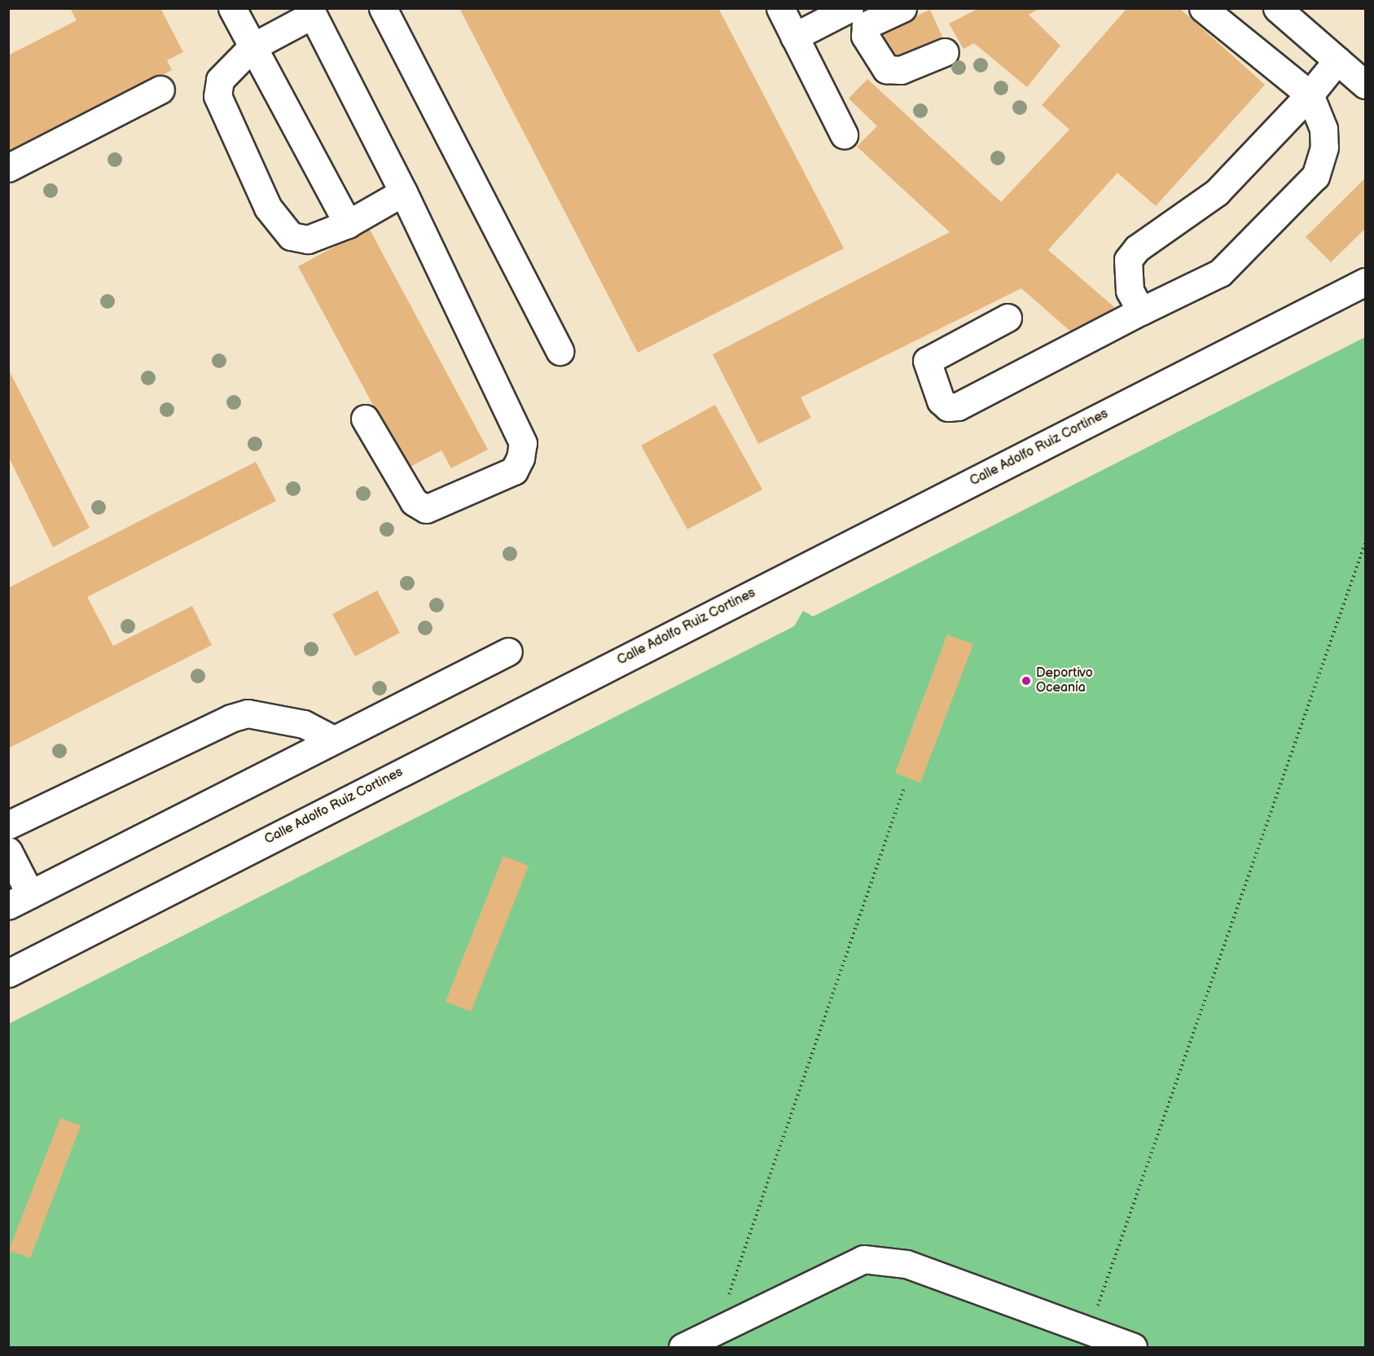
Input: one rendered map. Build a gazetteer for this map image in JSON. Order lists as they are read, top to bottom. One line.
{"streets":{"street":["Calle Adolfo Ruiz Cortines"]},"places":["Deportivo Oceanía"]}
